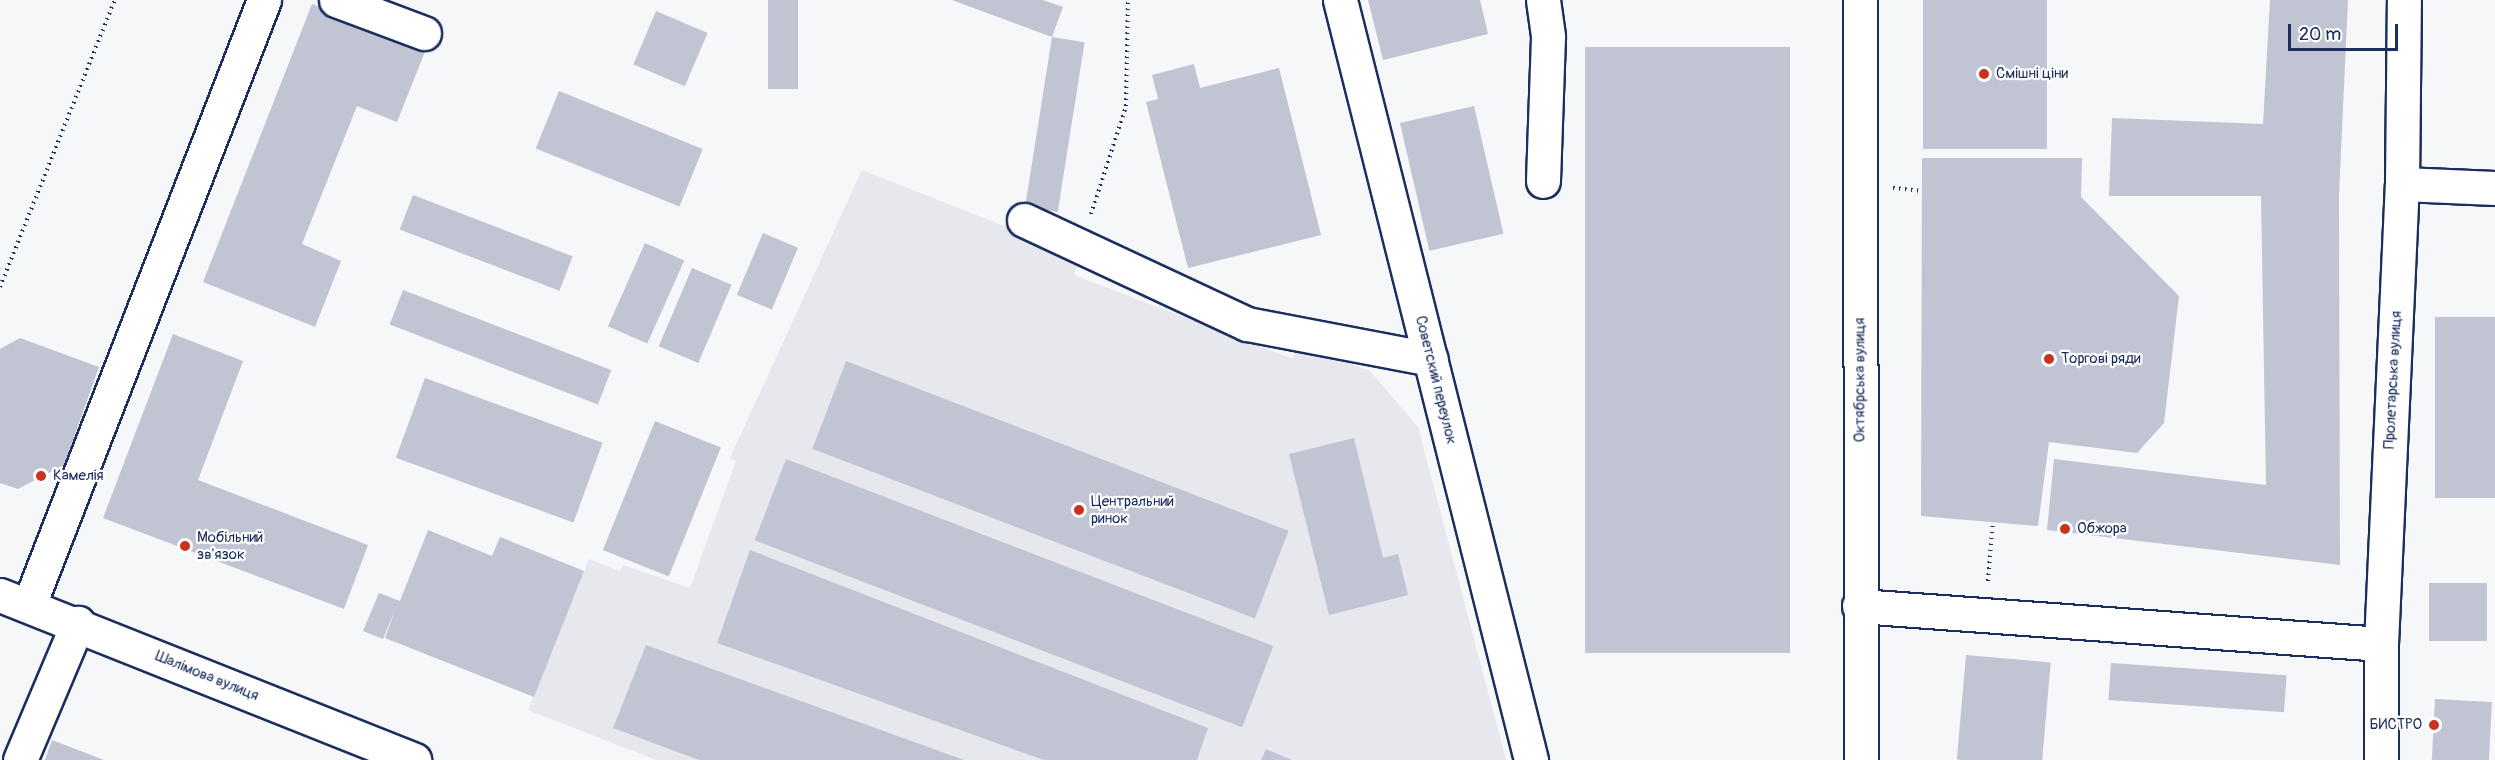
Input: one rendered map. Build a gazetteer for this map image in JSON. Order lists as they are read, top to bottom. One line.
{"streets":{"main road":["Советский переулок","Октябрська вулиця","Пролетарська вулиця","Шалімова вулиця"]},"places":["Смішні ціни","Торгові ряди","Камелія","Центральний ринок","Обжора","Мобільний зв'язок","БИСТРО"],"scale_bar":"20 m"}
